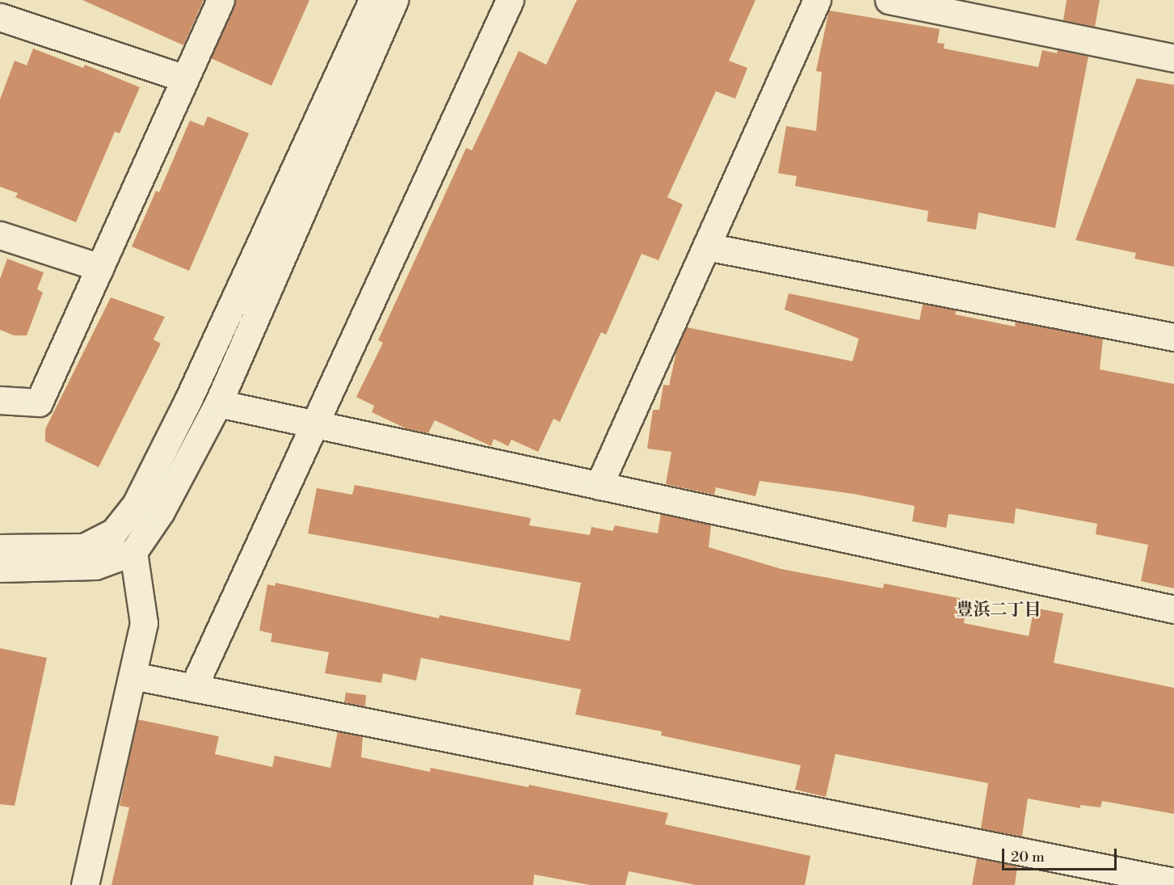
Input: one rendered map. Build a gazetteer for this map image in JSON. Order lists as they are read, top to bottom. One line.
{"districts":["豊浜二丁目"],"scale_bar":"20 m"}
